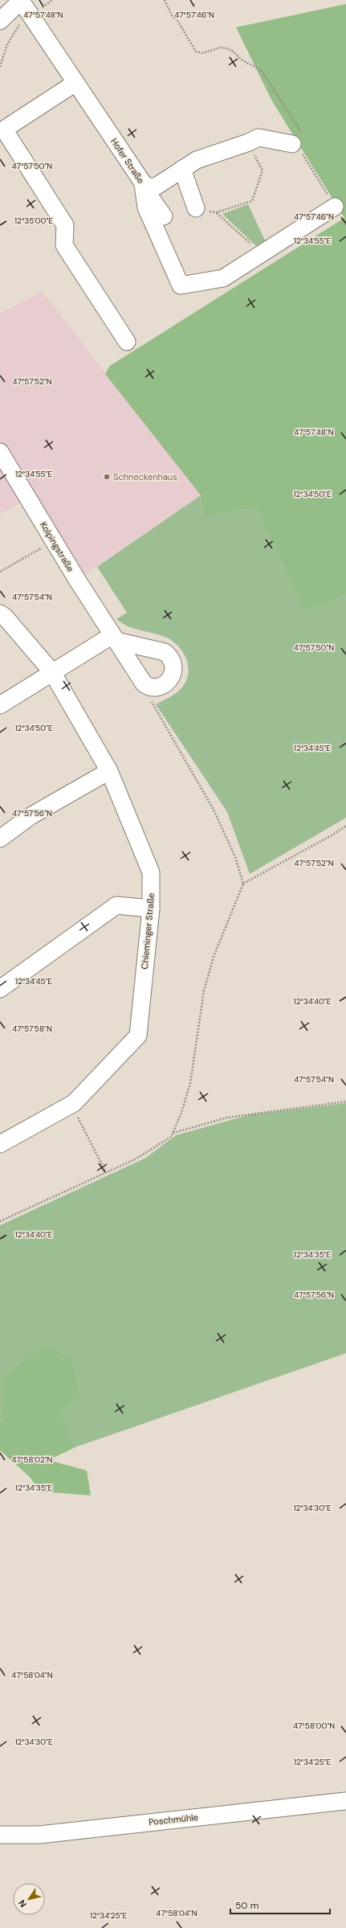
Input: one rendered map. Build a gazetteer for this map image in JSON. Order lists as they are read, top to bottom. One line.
{"streets":{"street":["Hofer Straße","Kolpingstraße","Chieminger Straße","Poschmühle"]},"places":["Schneckenhaus"],"scale_bar":"50 m","north":"bottom left","coordinates":["47°57'48\"N","47°57'46\"N","47°57'50\"N","12°35'00\"E","12°34'55\"E","47°57'52\"N","12°34'50\"E","47°57'54\"N","12°34'45\"E","47°57'56\"N","12°34'40\"E","47°57'58\"N","12°34'35\"E","47°58'02\"N","12°34'30\"E","47°58'04\"N","47°58'00\"N","12°34'25\"E"]}
